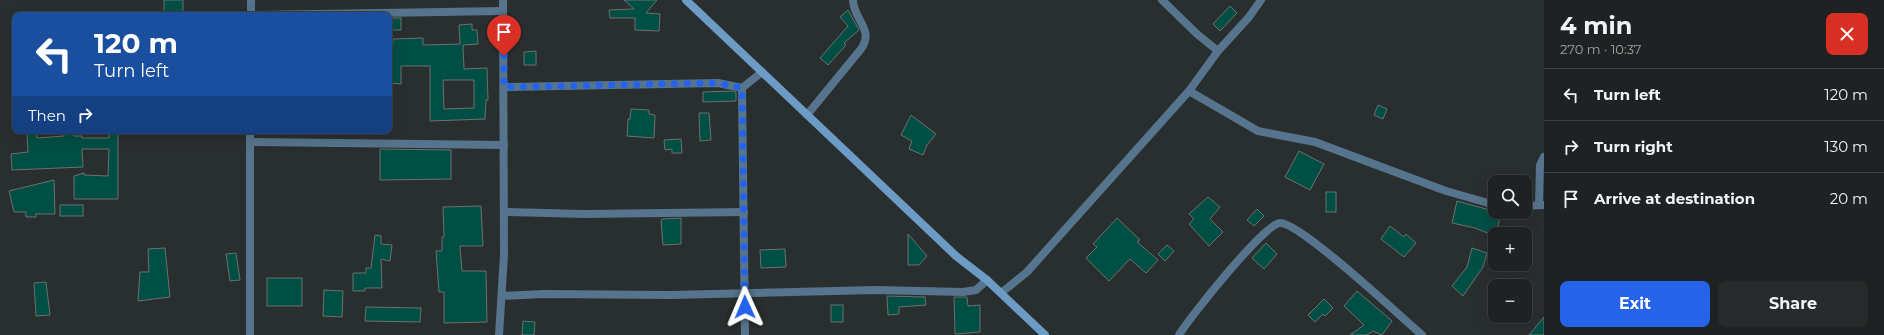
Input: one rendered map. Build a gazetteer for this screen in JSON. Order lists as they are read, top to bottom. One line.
{"page":{"heading":["4 min","270 m · 10:37"],"turn":["120 m","Turn left"],"list":[{"name":"Turn left","value":"120 m"},{"name":"Turn right","value":"130 m"},{"name":"Arrive at destination","value":"20 m"}],"then":"Then","map_buttons":["+","−"],"buttons":["Exit","Share"]}}
